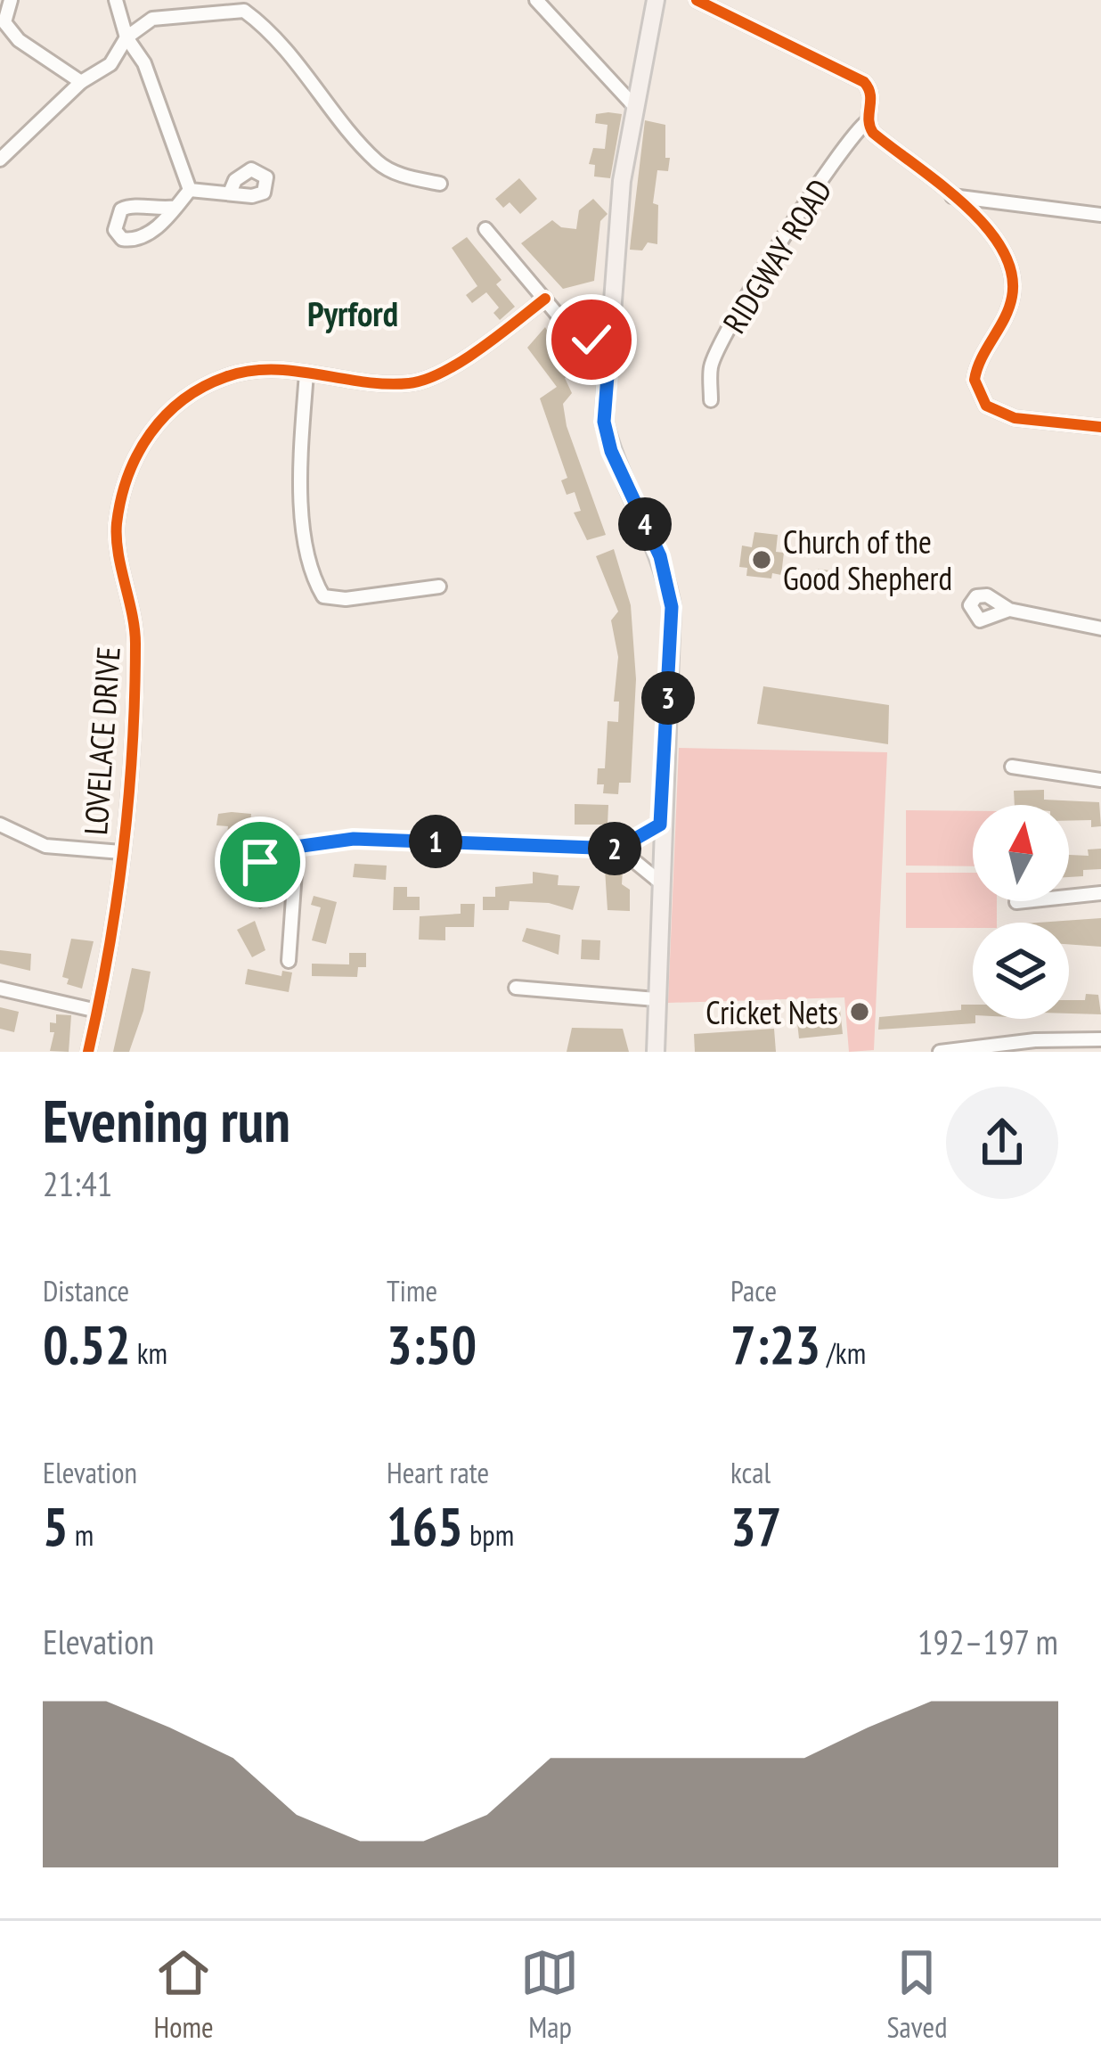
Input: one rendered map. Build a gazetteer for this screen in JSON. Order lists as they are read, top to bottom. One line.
{"streets":{"street":["RIDGWAY ROAD","LOVELACE DRIVE"]},"districts":["Pyrford"],"places":["Church of the Good Shepherd","Cricket Nets"],"north":"top","page":{"pins":["4","3","1","2"],"heading":["Evening run","21:41"],"stats":[["Distance","0.52 km"],["Time","3:50"],["Pace","7:23 /km"],["Elevation","5 m"],["Heart rate","165 bpm"],["kcal","37"]],"chart":["Elevation","192–197 m"],"tabs":["Home","Map","Saved"]}}
